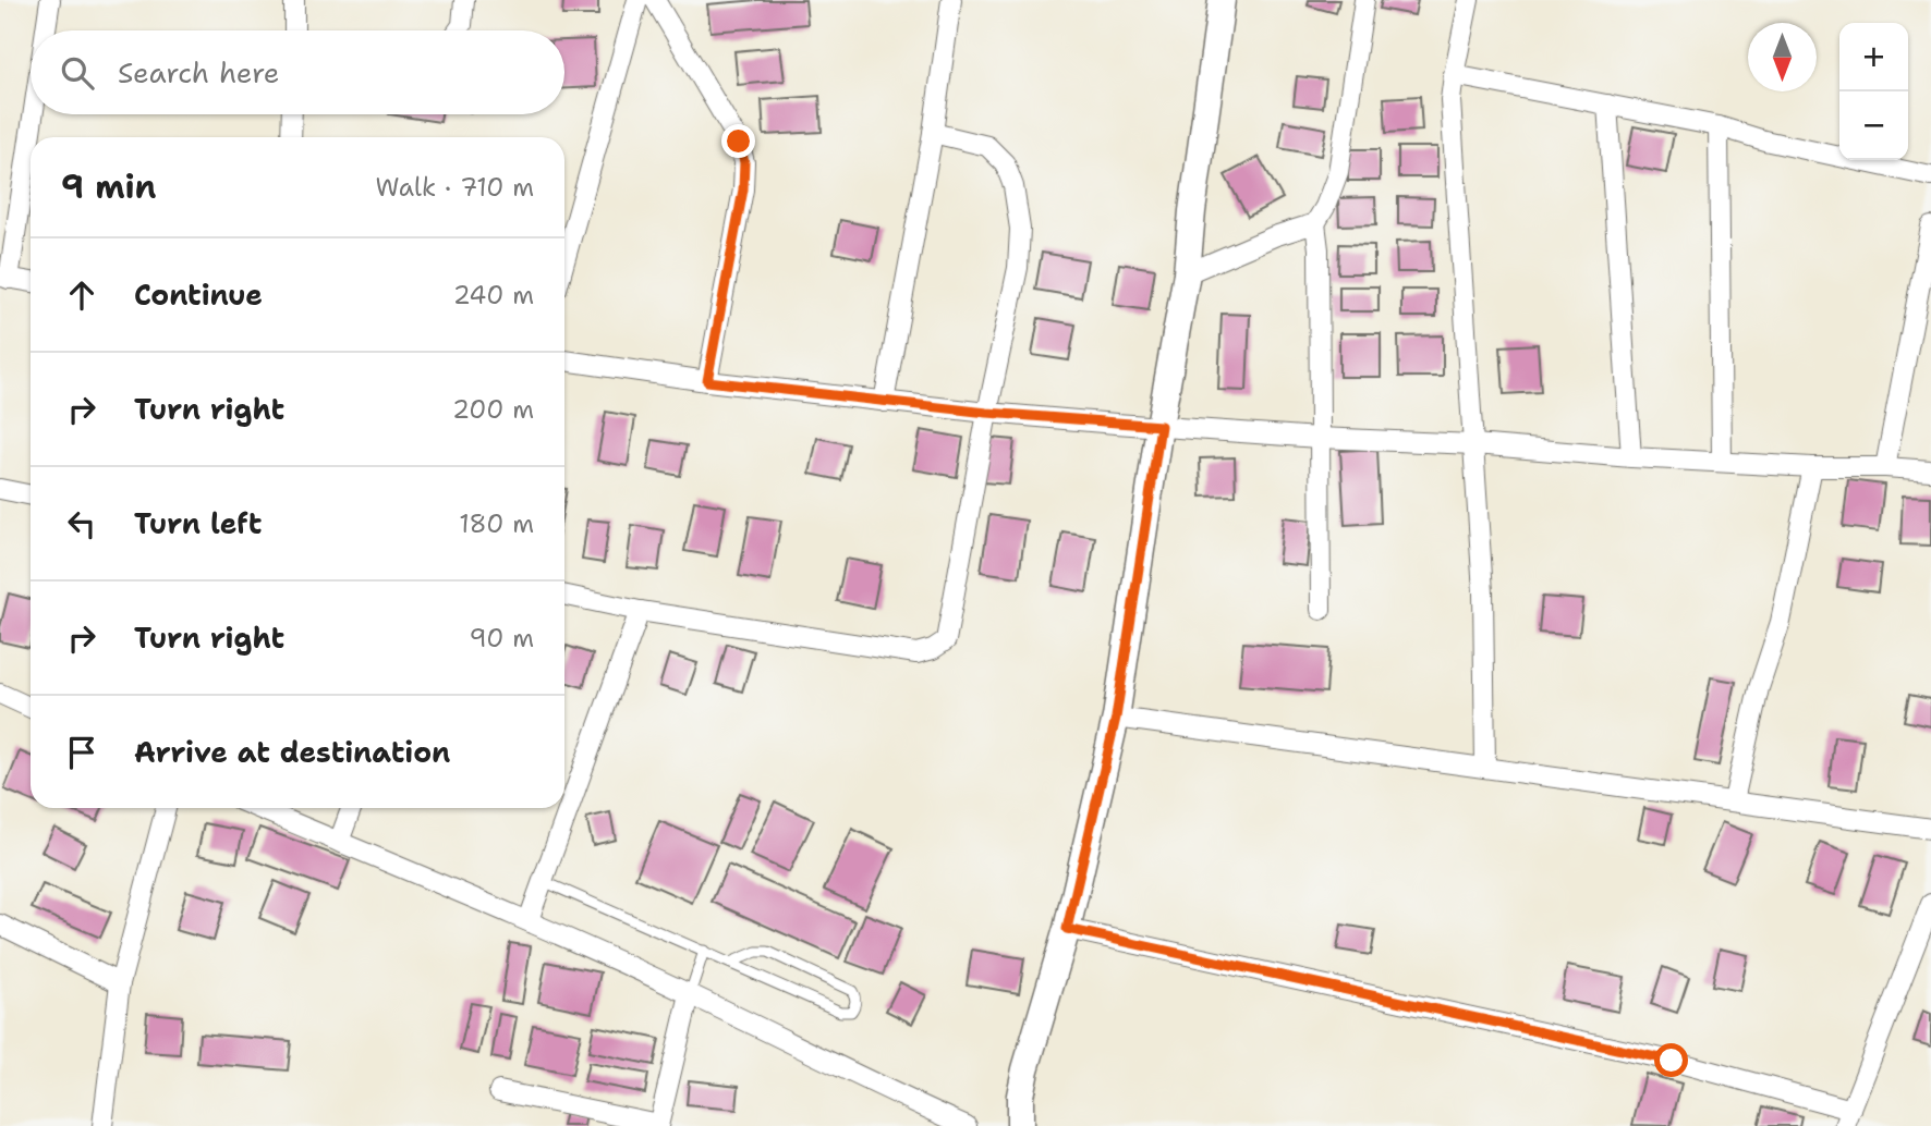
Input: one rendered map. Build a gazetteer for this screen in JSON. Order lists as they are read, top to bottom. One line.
{"north":"bottom","page":{"map_buttons":["+","−"],"search":"Search here","heading":["9 min","Walk · 710 m"],"list":[["Continue","240 m"],["Turn right","200 m"],["Turn left","180 m"],["Turn right","90 m"],"Arrive at destination"]}}
